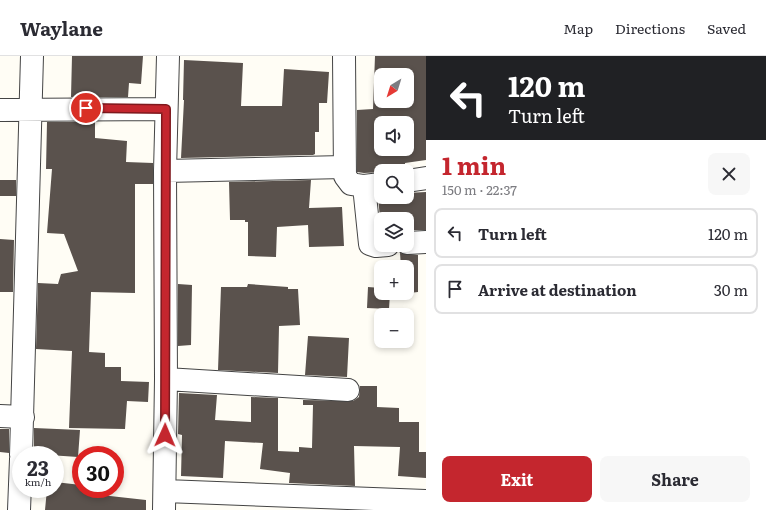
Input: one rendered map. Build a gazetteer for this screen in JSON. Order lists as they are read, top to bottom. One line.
{"north":"bottom left","page":{"header":"Waylane","nav":["Map","Directions","Saved"],"turn":["120 m","Turn left"],"map_buttons":["+","−"],"heading":["1 min","150 m · 22:37"],"list":[{"name":"Turn left","value":"120 m"},{"name":"Arrive at destination","value":"30 m"}],"speed":"23 km/h","limit":"30","buttons":["Exit","Share"]}}
